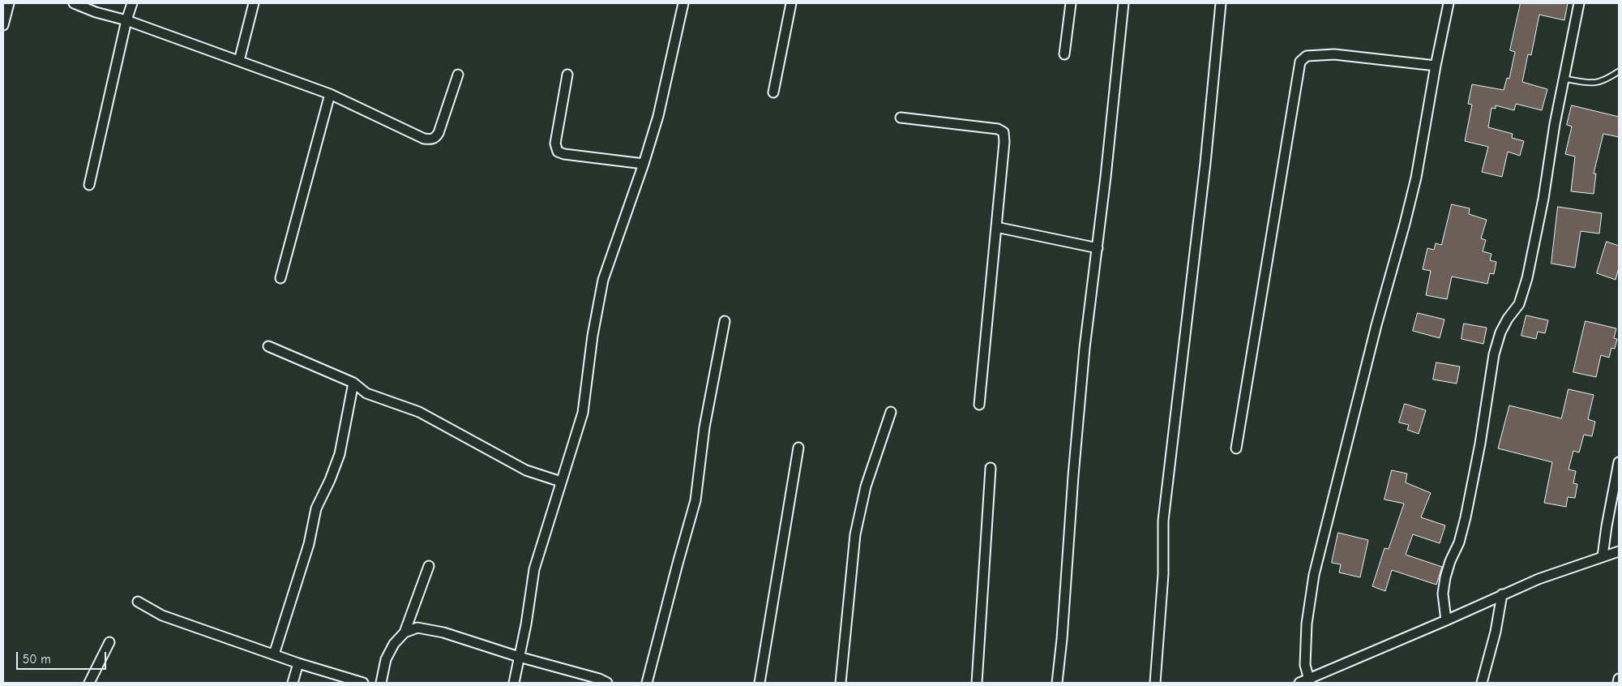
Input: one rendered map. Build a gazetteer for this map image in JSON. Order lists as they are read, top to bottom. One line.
{"scale_bar":"50 m"}
